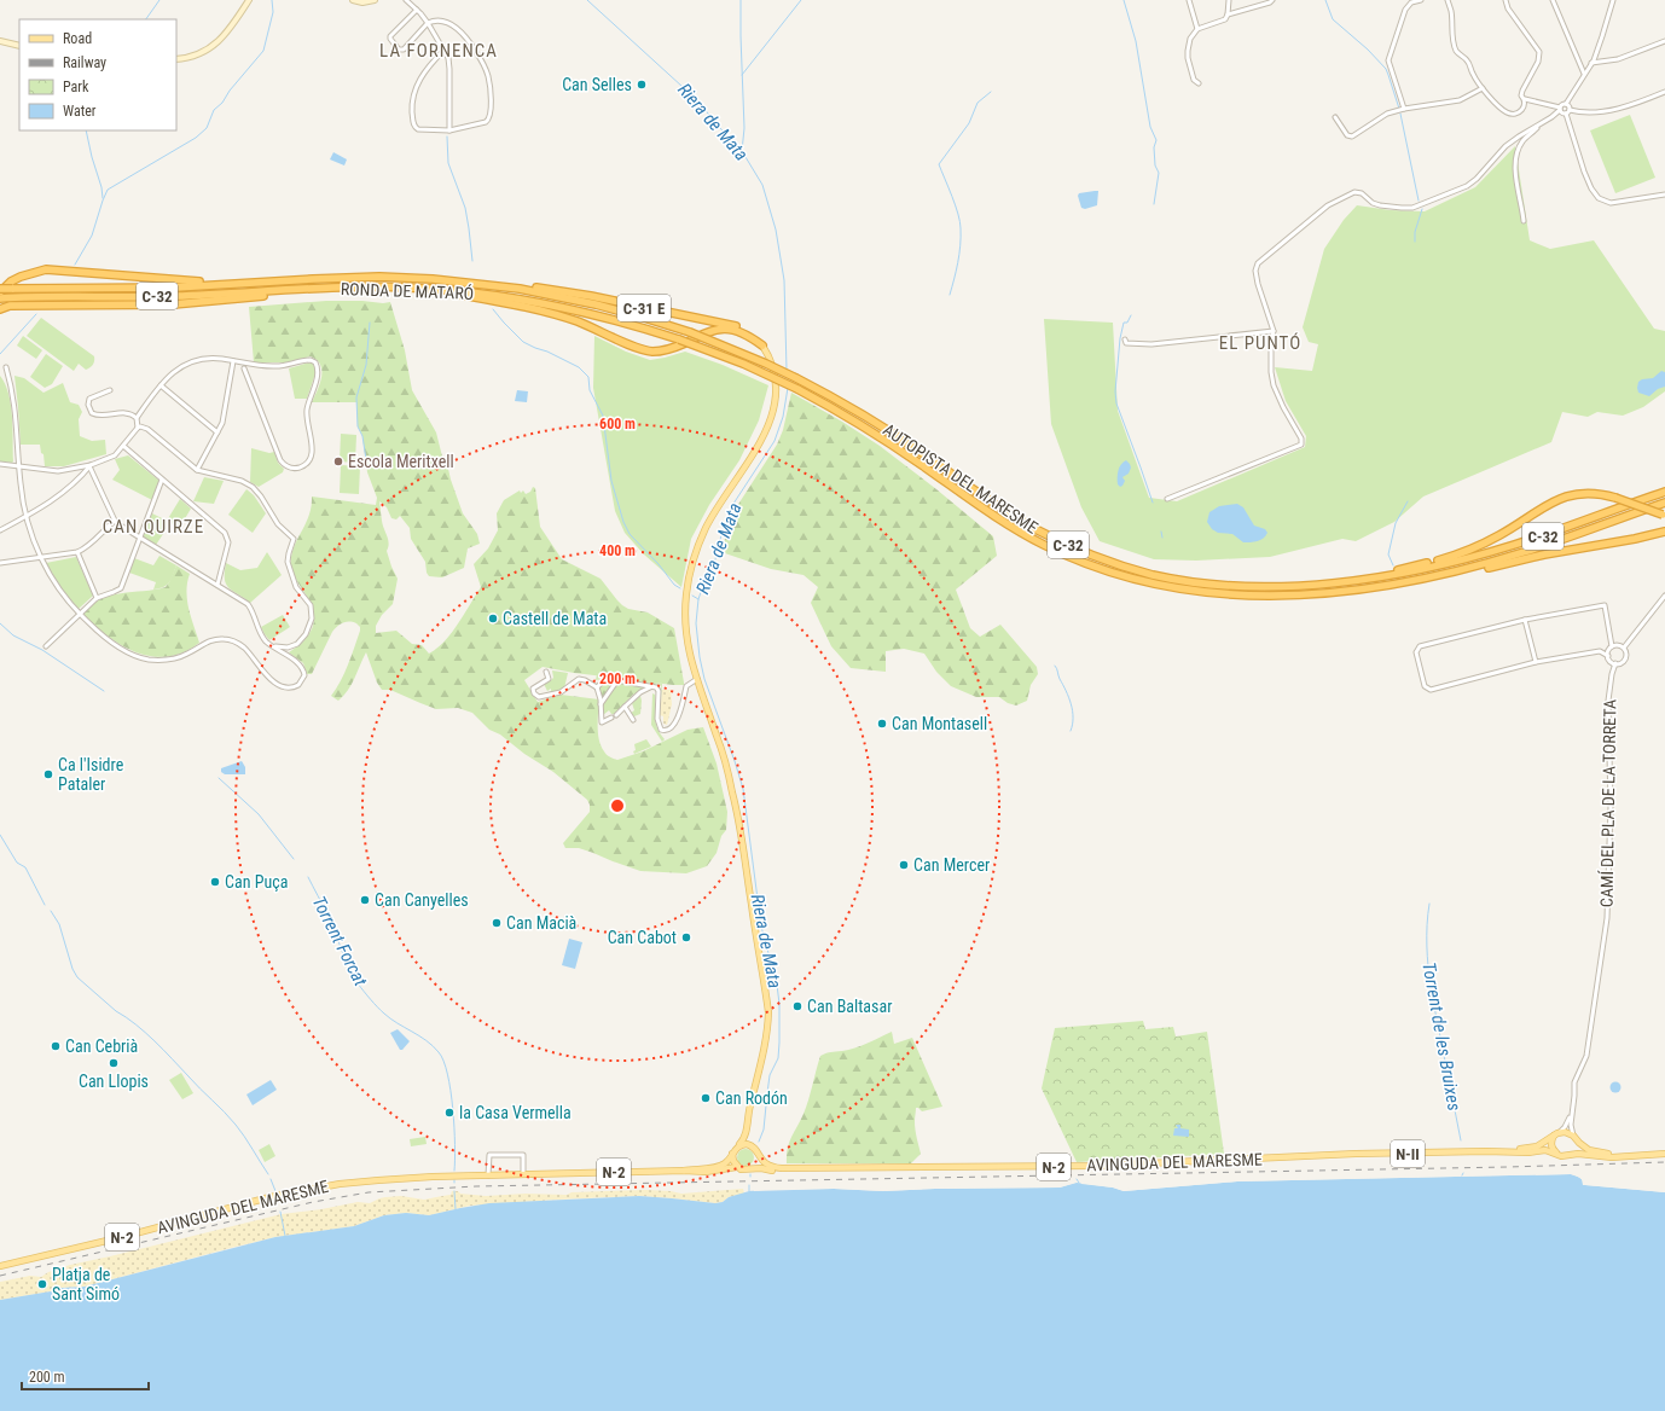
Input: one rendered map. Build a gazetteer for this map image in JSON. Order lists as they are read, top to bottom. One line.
{"streets":{"highway":["RONDA DE MATARÓ","C-32","C-31 E","AUTOPISTA DEL MARESME"],"main road":["N-II","AVINGUDA DEL MARESME","N-2"],"street":["CAMÍ DEL PLA DE LA TORRETA"]},"crossings":[["RONDA DE MATARÓ","C-31 E"],["RONDA DE MATARÓ","AUTOPISTA DEL MARESME"],["C-32","AUTOPISTA DEL MARESME"],["C-31 E","AVINGUDA DEL MARESME"],["C-31 E","N-2"],["CAMÍ DEL PLA DE LA TORRETA","N-II"],["N-II","AVINGUDA DEL MARESME"],["AVINGUDA DEL MARESME","N-2"]],"districts":["LA FORNENCA","EL PUNTÓ","CAN QUIRZE"],"water":["Riera de Mata","Torrent Forcat","Torrent de les Bruixes"],"places":["Can Selles","Escola Meritxell","Castell de Mata","Can Montasell","Ca l'Isidre Pataler","Can Mercer","Can Puça","Can Canyelles","Can Macià","Can Cabot","Can Baltasar","Can Cebrià","Can Llopis","Can Rodón","la Casa Vermella","Platja de Sant Simó"],"legend":["Road","Railway","Park","Water"],"scale_bar":"200 m","rings":["600 m","400 m","200 m"]}
